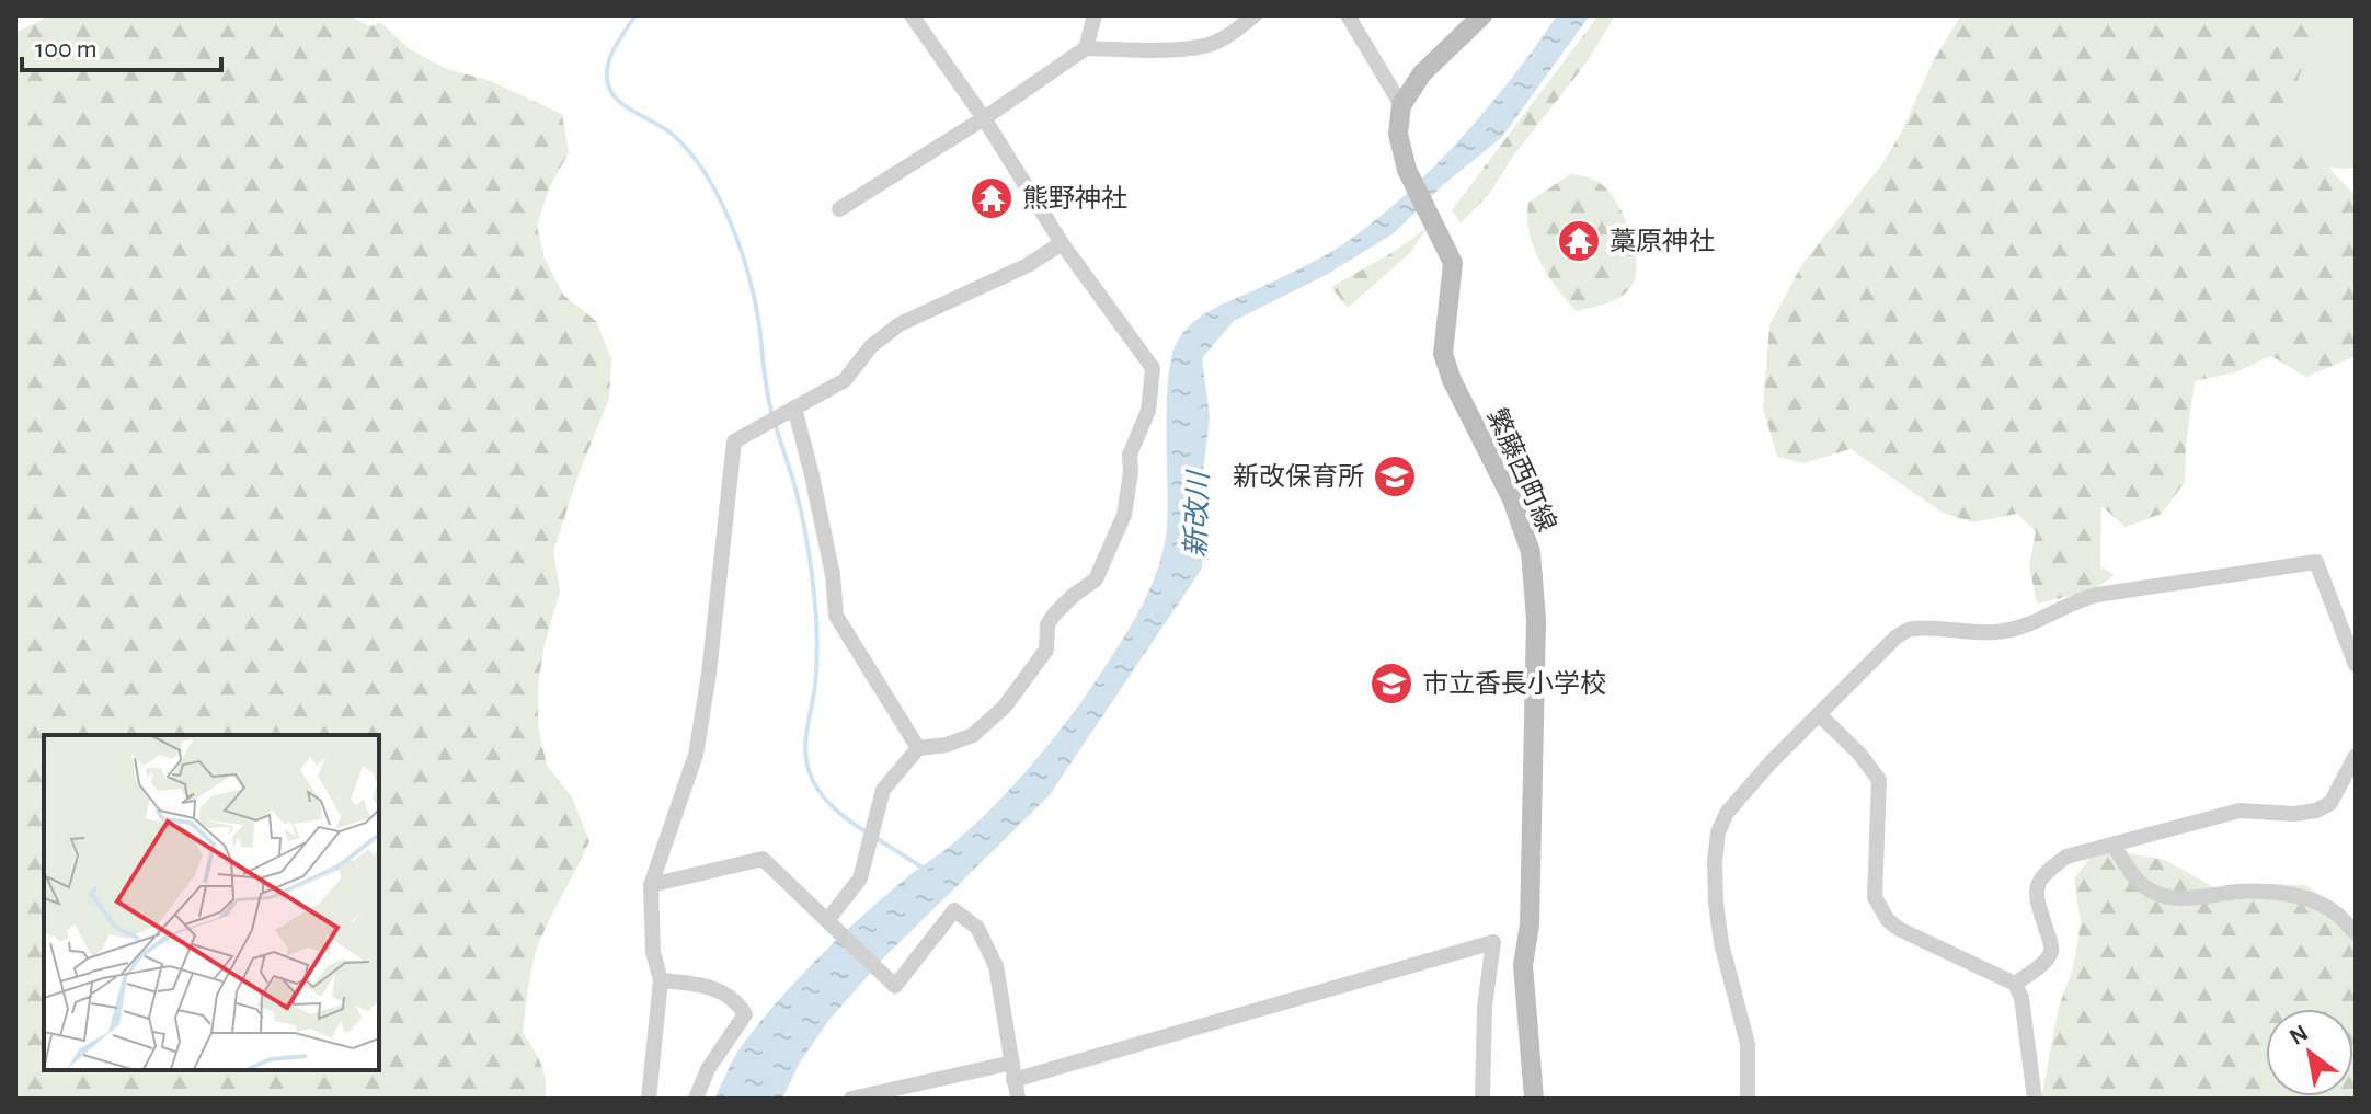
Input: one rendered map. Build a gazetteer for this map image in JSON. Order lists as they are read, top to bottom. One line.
{"streets":{"main road":["繁藤西町線"]},"water":["新改川"],"places":{"temple":["熊野神社","藁原神社"],"school or university":["新改保育所","市立香長小学校"]},"scale_bar":"100 m","north":"top left"}
